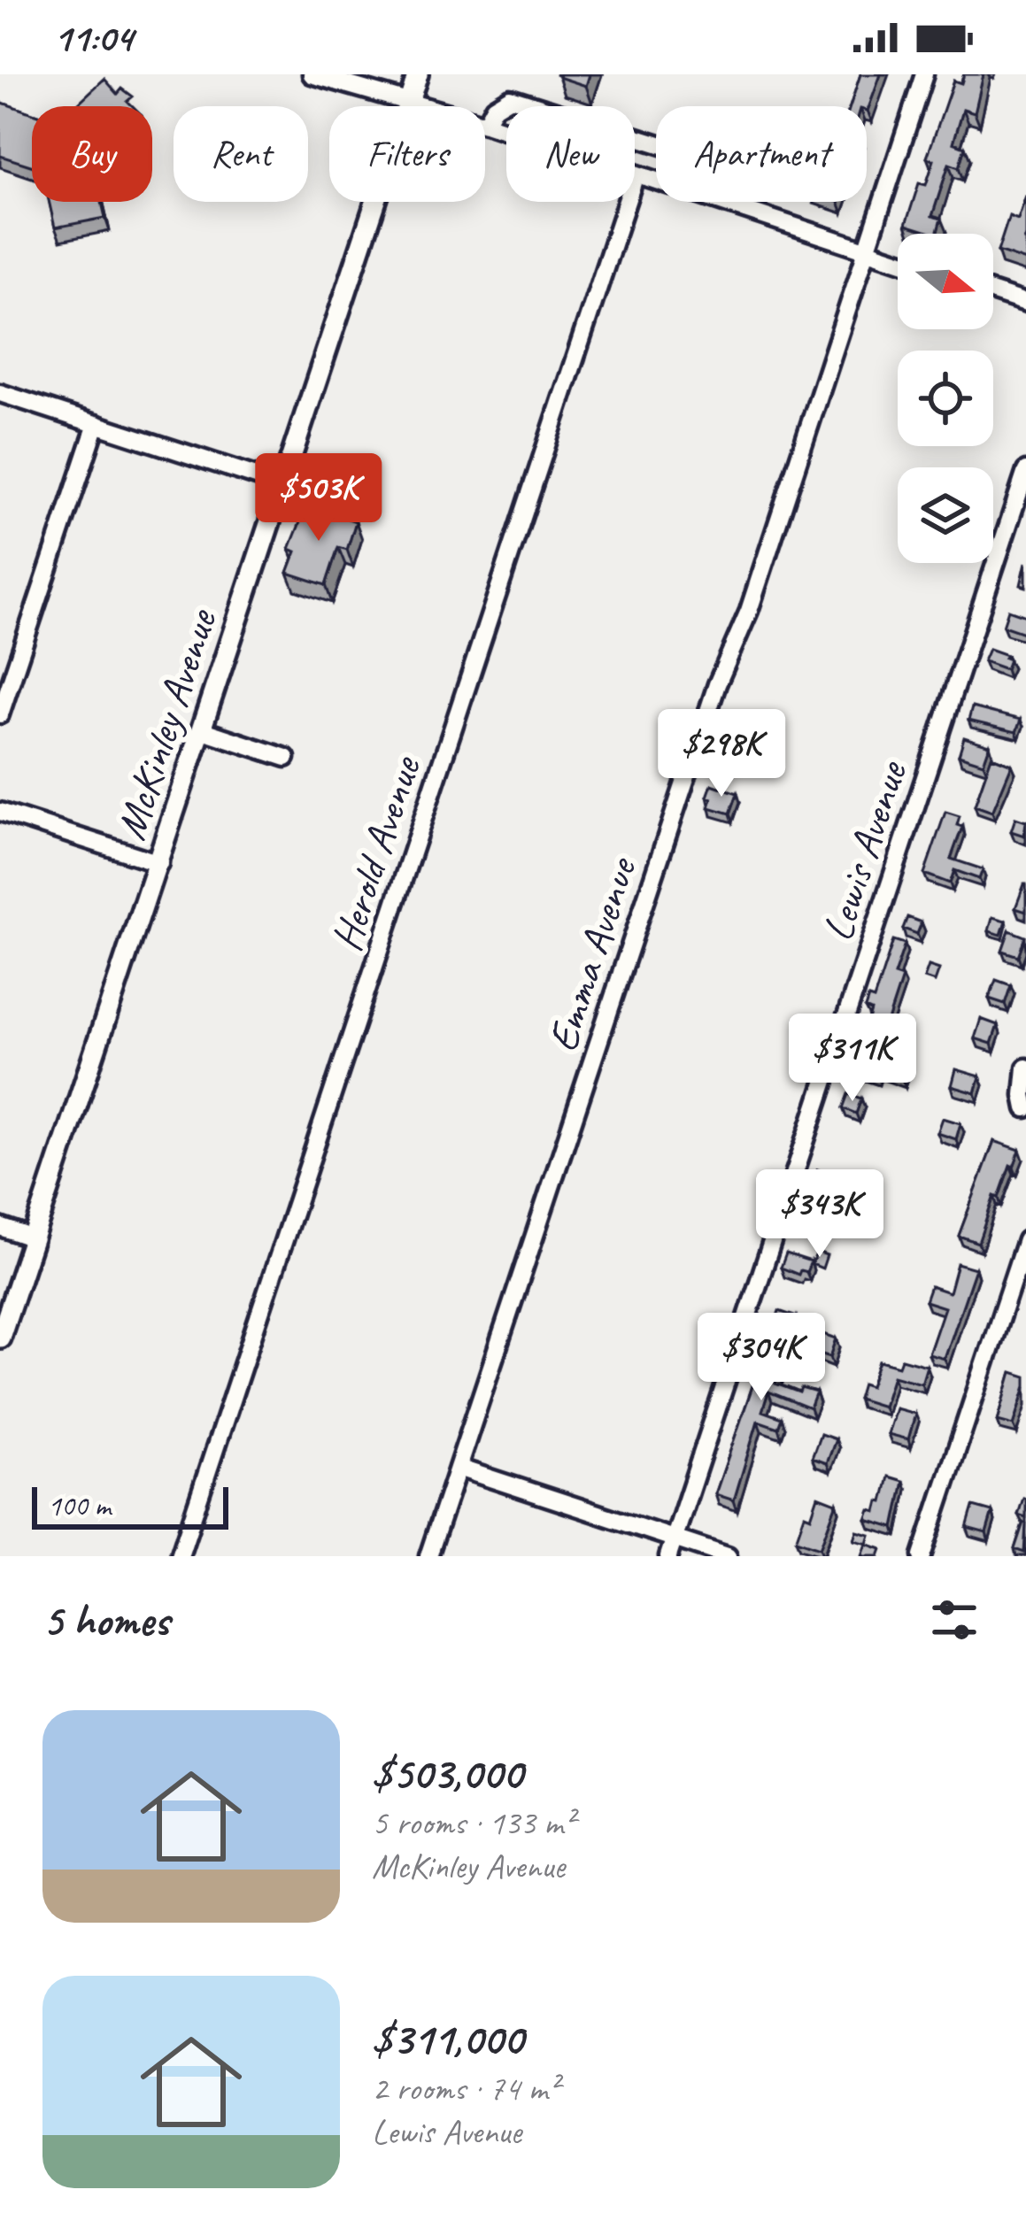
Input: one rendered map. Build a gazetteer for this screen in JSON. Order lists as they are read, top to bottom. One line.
{"streets":{"main road":["McKinley Avenue"],"street":["Lewis Avenue","Herold Avenue","Emma Avenue"]},"scale_bar":"100 m","north":"right","page":{"status":"11:04","chip":["Buy","Rent","Filters","New","Apartment"],"price":["$503K","$298K","$311K","$343K","$304K"],"scale":"100 m","heading":"5 homes","list":[{"name":"$503,000","note":"5 rooms · 133 m² · McKinley Avenue"},{"name":"$311,000","note":"2 rooms · 74 m² · Lewis Avenue"}]}}
